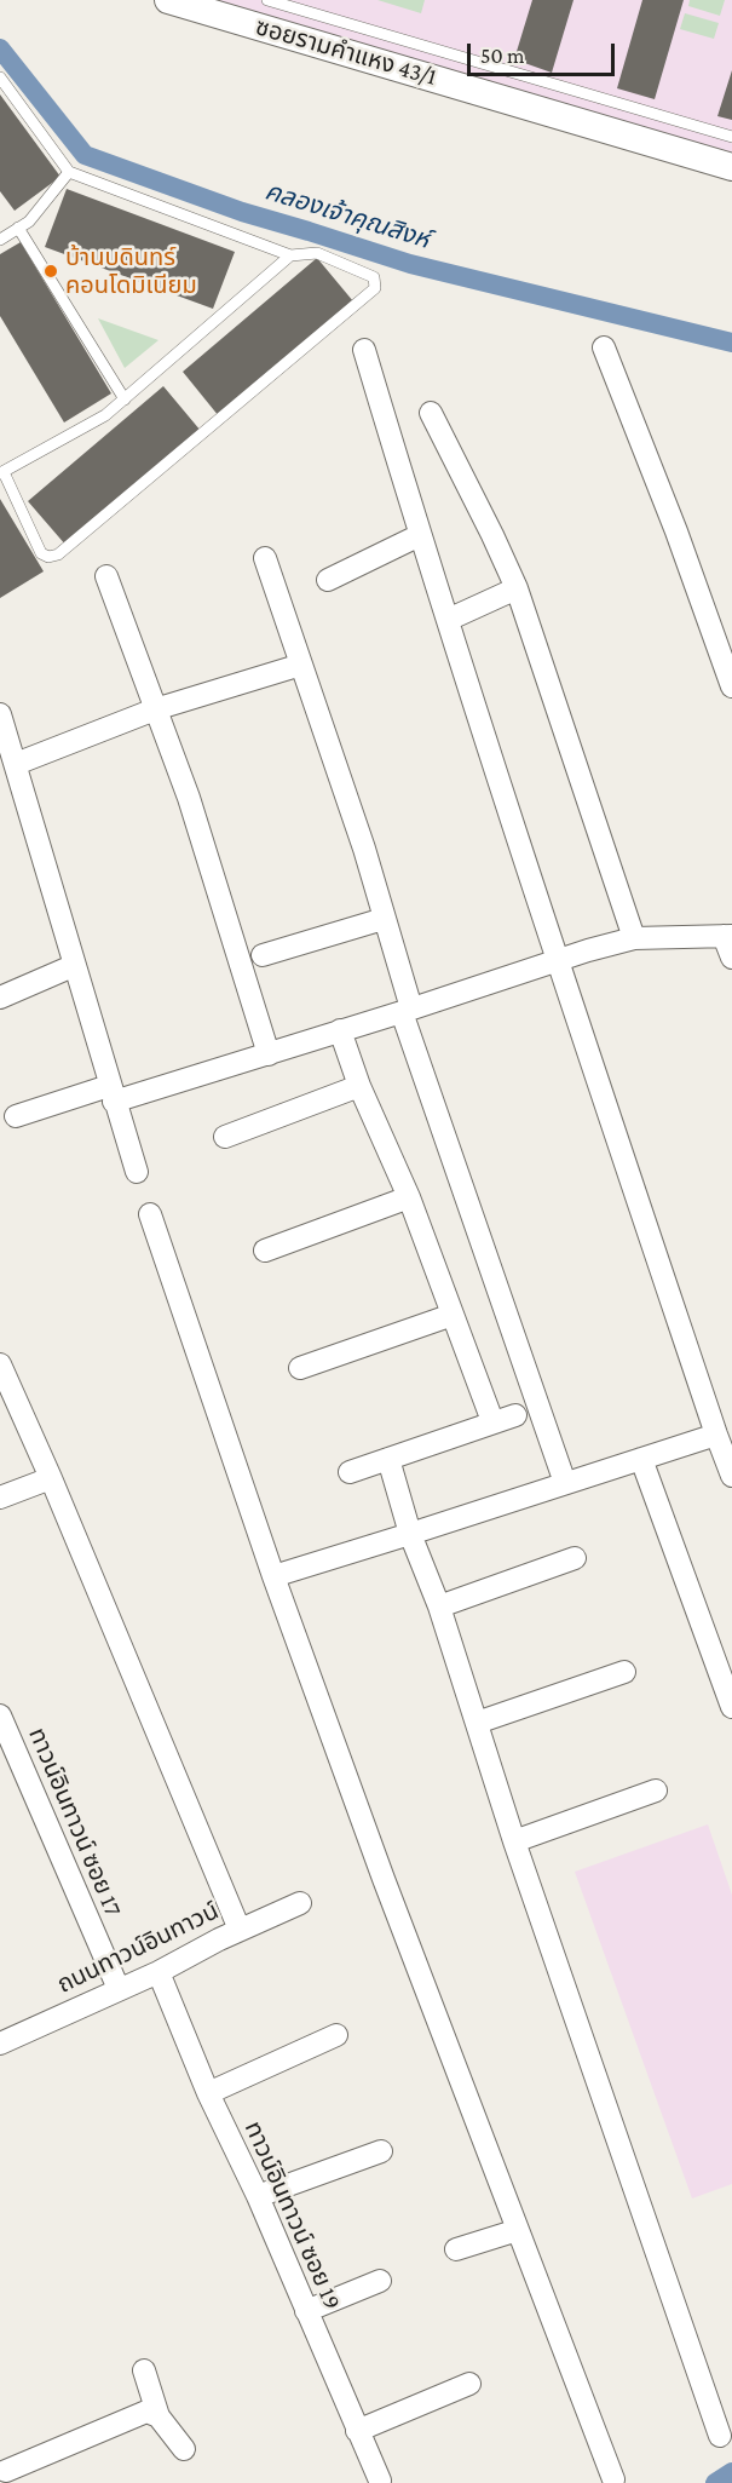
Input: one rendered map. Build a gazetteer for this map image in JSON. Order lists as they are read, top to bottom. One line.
{"streets":{"street":["ซอยรามคำแหง 43/1","ทาวน์อินทาวน์ ซอย 17","ถนนทาวน์อินทาวน์","ทาวน์อินทาวน์ ซอย 19"]},"crossings":[["ทาวน์อินทาวน์ ซอย 17","ถนนทาวน์อินทาวน์"],["ถนนทาวน์อินทาวน์","ทาวน์อินทาวน์ ซอย 19"]],"water":["คลองเจ้าคุณสิงห์"],"places":["บ้านบดินทร์ คอนโดมิเนียม"],"scale_bar":"50 m"}
